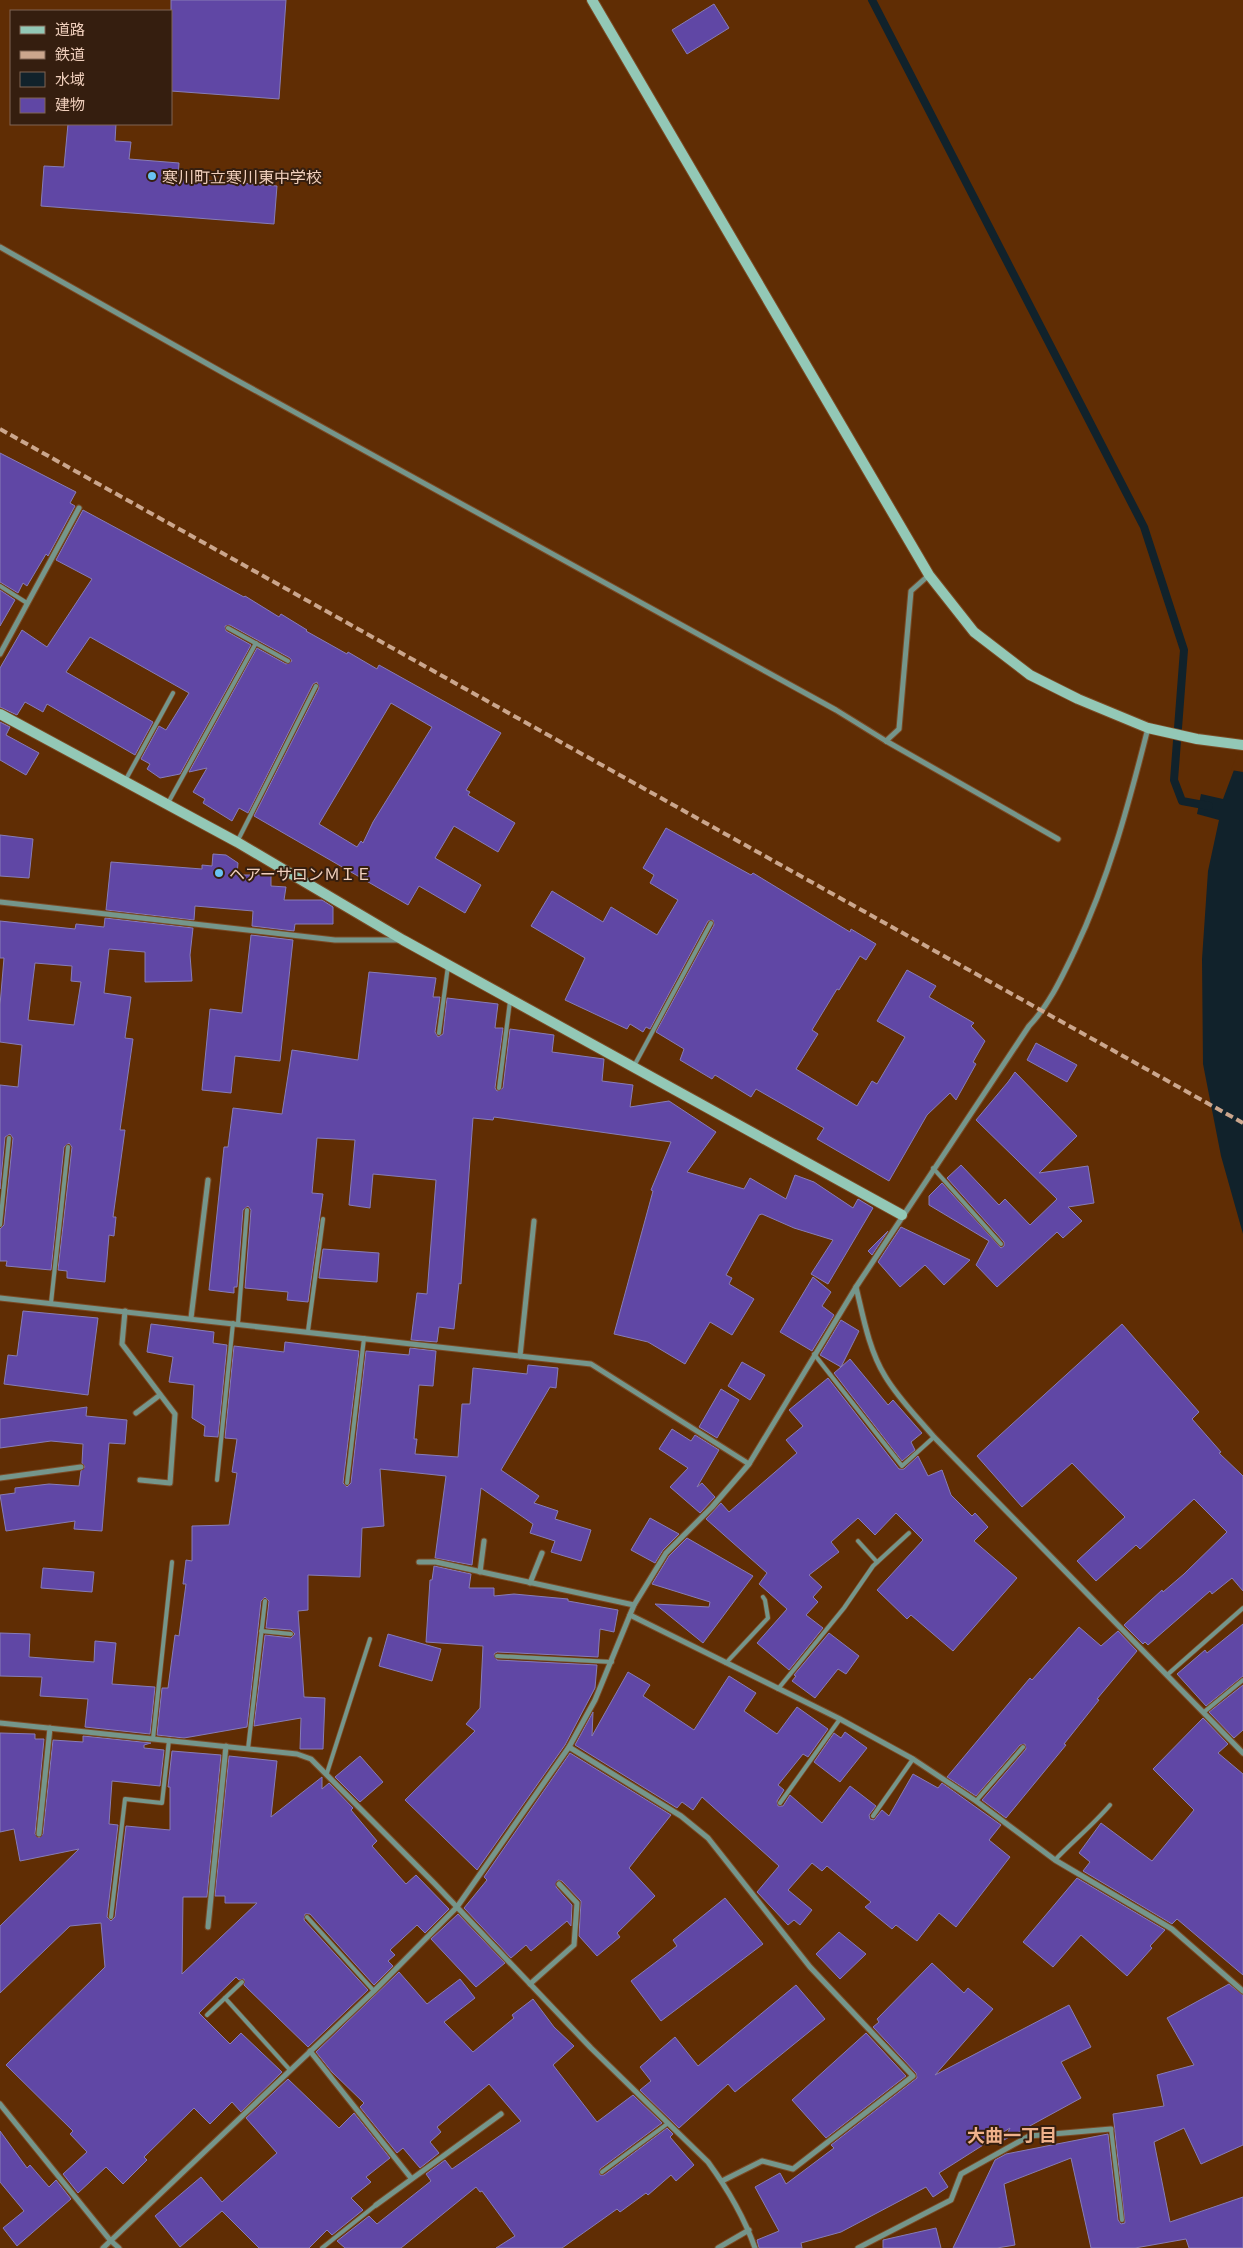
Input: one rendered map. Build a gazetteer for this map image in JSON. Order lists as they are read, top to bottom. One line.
{"districts":["大曲一丁目"],"places":["寒川町立寒川東中学校","ヘアーサロンＭＩＥ"],"legend":["道路","鉄道","水域","建物"]}
